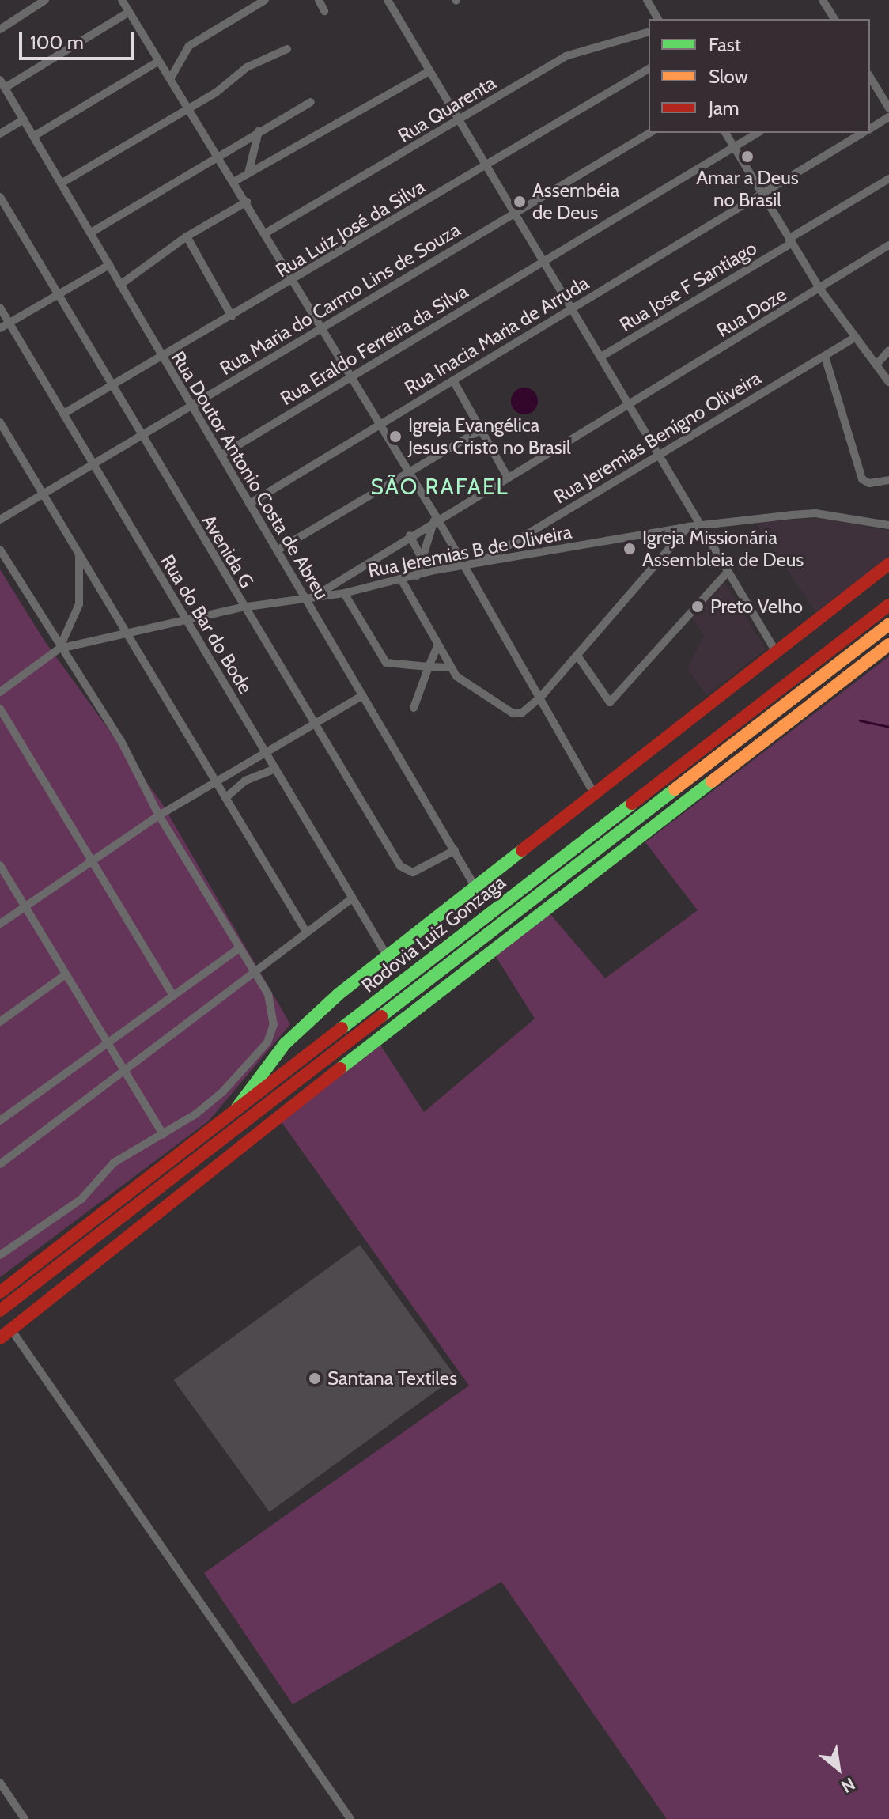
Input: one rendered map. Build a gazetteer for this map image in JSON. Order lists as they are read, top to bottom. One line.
{"streets":{"main road":["Rodovia Luiz Gonzaga"],"street":["Rua Quarenta","Rua Luiz José da Silva","Rua Jose F Santiago","Rua Maria do Carmo Lins de Souza","Rua Doze","Rua Inacia Maria de Arruda","Rua Eraldo Ferreira da Silva","Rua Jeremias Benígno Oliveira","Rua Doutor Antonio Costa de Abreu","Avenida G","Rua Jeremias B de Oliveira","Rua do Bar do Bode"]},"crossings":[["Rua Luiz José da Silva","Rua Doutor Antonio Costa de Abreu"],["Rua Luiz José da Silva","Avenida G"],["Rua Luiz José da Silva","Rua do Bar do Bode"],["Rua Maria do Carmo Lins de Souza","Rua Doutor Antonio Costa de Abreu"],["Rua Maria do Carmo Lins de Souza","Avenida G"],["Rua Maria do Carmo Lins de Souza","Rua do Bar do Bode"],["Rua Doze","Rua Doutor Antonio Costa de Abreu"],["Rua Doze","Rua Jeremias B de Oliveira"],["Rua Inacia Maria de Arruda","Rua Doutor Antonio Costa de Abreu"],["Rua Eraldo Ferreira da Silva","Rua Doutor Antonio Costa de Abreu"],["Rua Jeremias Benígno Oliveira","Rua Jeremias B de Oliveira"],["Rua Doutor Antonio Costa de Abreu","Avenida G"],["Rua Doutor Antonio Costa de Abreu","Rua Jeremias B de Oliveira"],["Avenida G","Rua Jeremias B de Oliveira"],["Rua Jeremias B de Oliveira","Rua do Bar do Bode"]],"districts":["SÃO RAFAEL"],"places":["Amar a Deus no Brasil","Assembéia de Deus","Igreja Evangélica Jesus Cristo no Brasil","Igreja Missionária Assembleia de Deus","Preto Velho","Santana Textiles"],"legend":["Fast","Slow","Jam"],"scale_bar":"100 m","north":"bottom right"}
